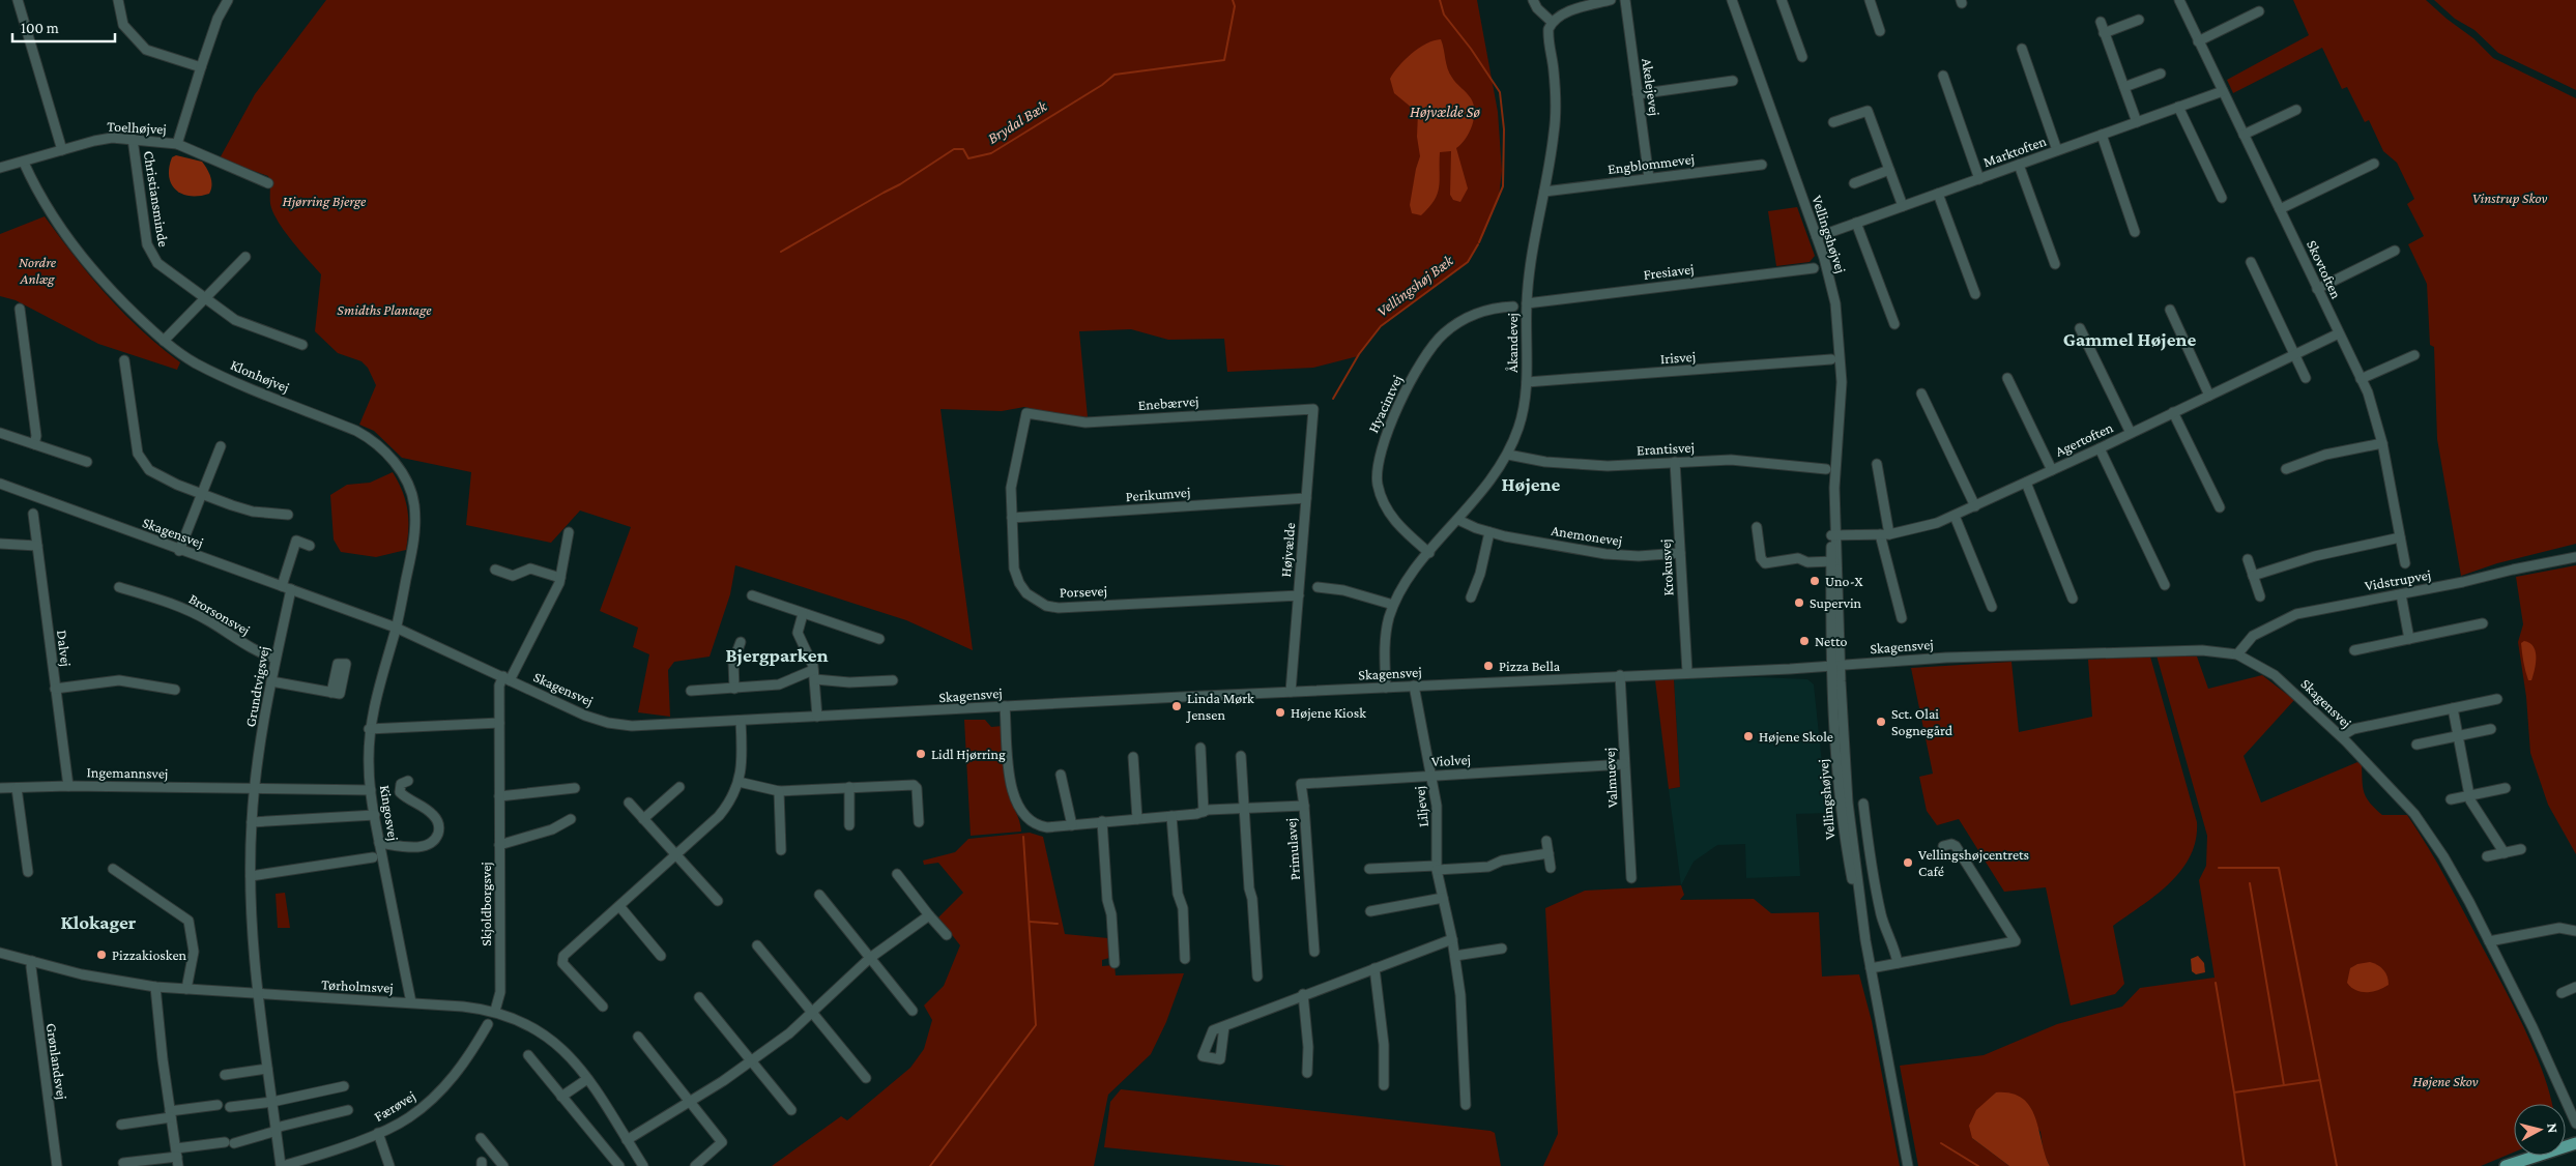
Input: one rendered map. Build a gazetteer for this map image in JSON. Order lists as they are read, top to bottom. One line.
{"streets":{"street":["Akelejevej","Toelhøjvej","Marktoften","Engblommevej","Christiansminde","Vellingshøjvej","Skovtoften","Fresiavej","Åkandevej","Irisvej","Klonhøjvej","Enebærvej","Hyacintvej","Agertoften","Erantisvej","Perikumvej","Skagensvej","Anemonevej","Højvælde","Krokusvej","Vidstrupvej","Porsevej","Brorsonsvej","Dalvej","Grundtvigsvej","Violvej","Ingemannsvej","Valmuevej","Liljevej","Kingosvej","Primulavej","Skjoldborgsvej","Tørholmsvej","Grønlandsvej","Færøvej"]},"crossings":[["Akelejevej","Engblommevej"],["Toelhøjvej","Christiansminde"],["Toelhøjvej","Klonhøjvej"],["Marktoften","Vellingshøjvej"],["Marktoften","Skovtoften"],["Engblommevej","Åkandevej"],["Vellingshøjvej","Agertoften"],["Vellingshøjvej","Skagensvej"],["Skovtoften","Agertoften"],["Fresiavej","Åkandevej"],["Åkandevej","Irisvej"],["Åkandevej","Hyacintvej"],["Åkandevej","Erantisvej"],["Åkandevej","Skagensvej"],["Åkandevej","Anemonevej"],["Klonhøjvej","Skagensvej"],["Klonhøjvej","Kingosvej"],["Enebærvej","Højvælde"],["Enebærvej","Porsevej"],["Erantisvej","Krokusvej"],["Perikumvej","Højvælde"],["Perikumvej","Porsevej"],["Skagensvej","Højvælde"],["Skagensvej","Krokusvej"],["Skagensvej","Vidstrupvej"],["Skagensvej","Grundtvigsvej"],["Skagensvej","Valmuevej"],["Skagensvej","Liljevej"],["Skagensvej","Kingosvej"],["Skagensvej","Primulavej"],["Skagensvej","Skjoldborgsvej"],["Anemonevej","Krokusvej"],["Højvælde","Porsevej"],["Brorsonsvej","Grundtvigsvej"],["Dalvej","Ingemannsvej"],["Grundtvigsvej","Ingemannsvej"],["Grundtvigsvej","Tørholmsvej"],["Grundtvigsvej","Færøvej"],["Violvej","Valmuevej"],["Violvej","Liljevej"],["Violvej","Primulavej"],["Kingosvej","Tørholmsvej"],["Skjoldborgsvej","Tørholmsvej"],["Tørholmsvej","Grønlandsvej"]],"districts":["Gammel Højene","Højene","Bjergparken","Klokager"],"water":["Højvælde Sø","Brydal Bæk","Vellingshøj Bæk"],"parks":["Vinstrup Skov","Hjørring Bjerge","Nordre Anlæg","Smidths Plantage","Højene Skov"],"places":["Uno-X","Supervin","Netto","Pizza Bella","Linda Mørk Jensen","Højene Kiosk","Sct. Olai Sognegård","Højene Skole","Lidl Hjørring","Vellingshøjcentrets Café","Pizzakiosken"],"scale_bar":"100 m","north":"right"}
